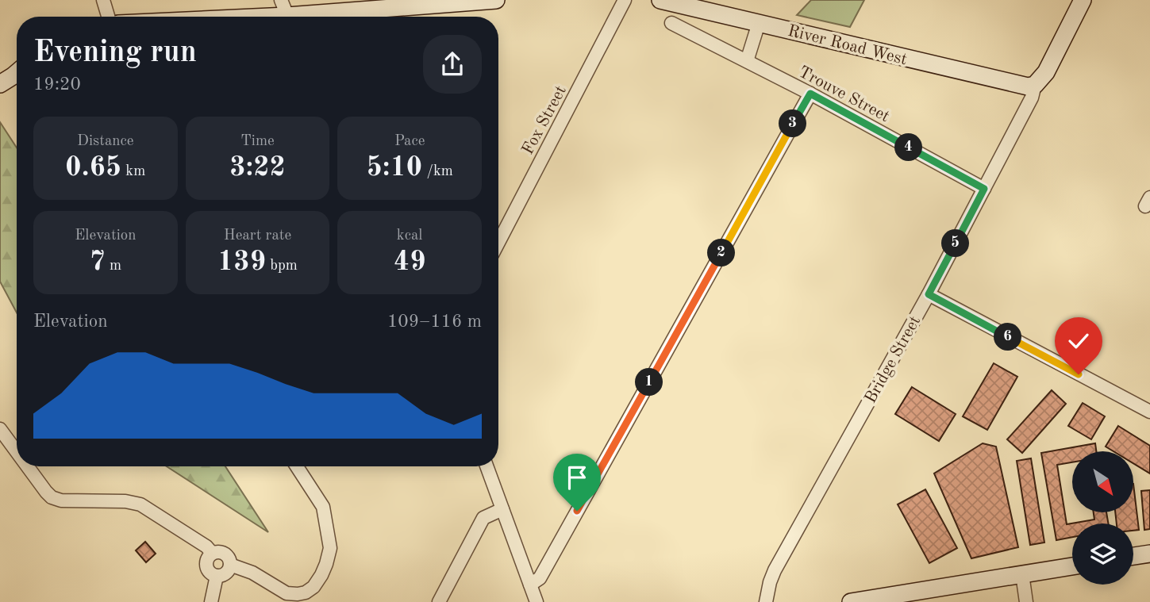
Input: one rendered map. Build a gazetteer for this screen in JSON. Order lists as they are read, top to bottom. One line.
{"streets":{"main road":["River Road West","Bridge Street"],"street":["Trouve Street","Fox Street"]},"crossings":[["River Road West","Bridge Street"],["Trouve Street","Bridge Street"]],"north":"bottom right","page":{"heading":["Evening run","19:20"],"pins":["3","4","5","2","6","1"],"stats":[["Distance","0.65 km"],["Time","3:22"],["Pace","5:10 /km"],["Elevation","7 m"],["Heart rate","139 bpm"],["kcal","49"]],"chart":["Elevation","109–116 m"]}}
